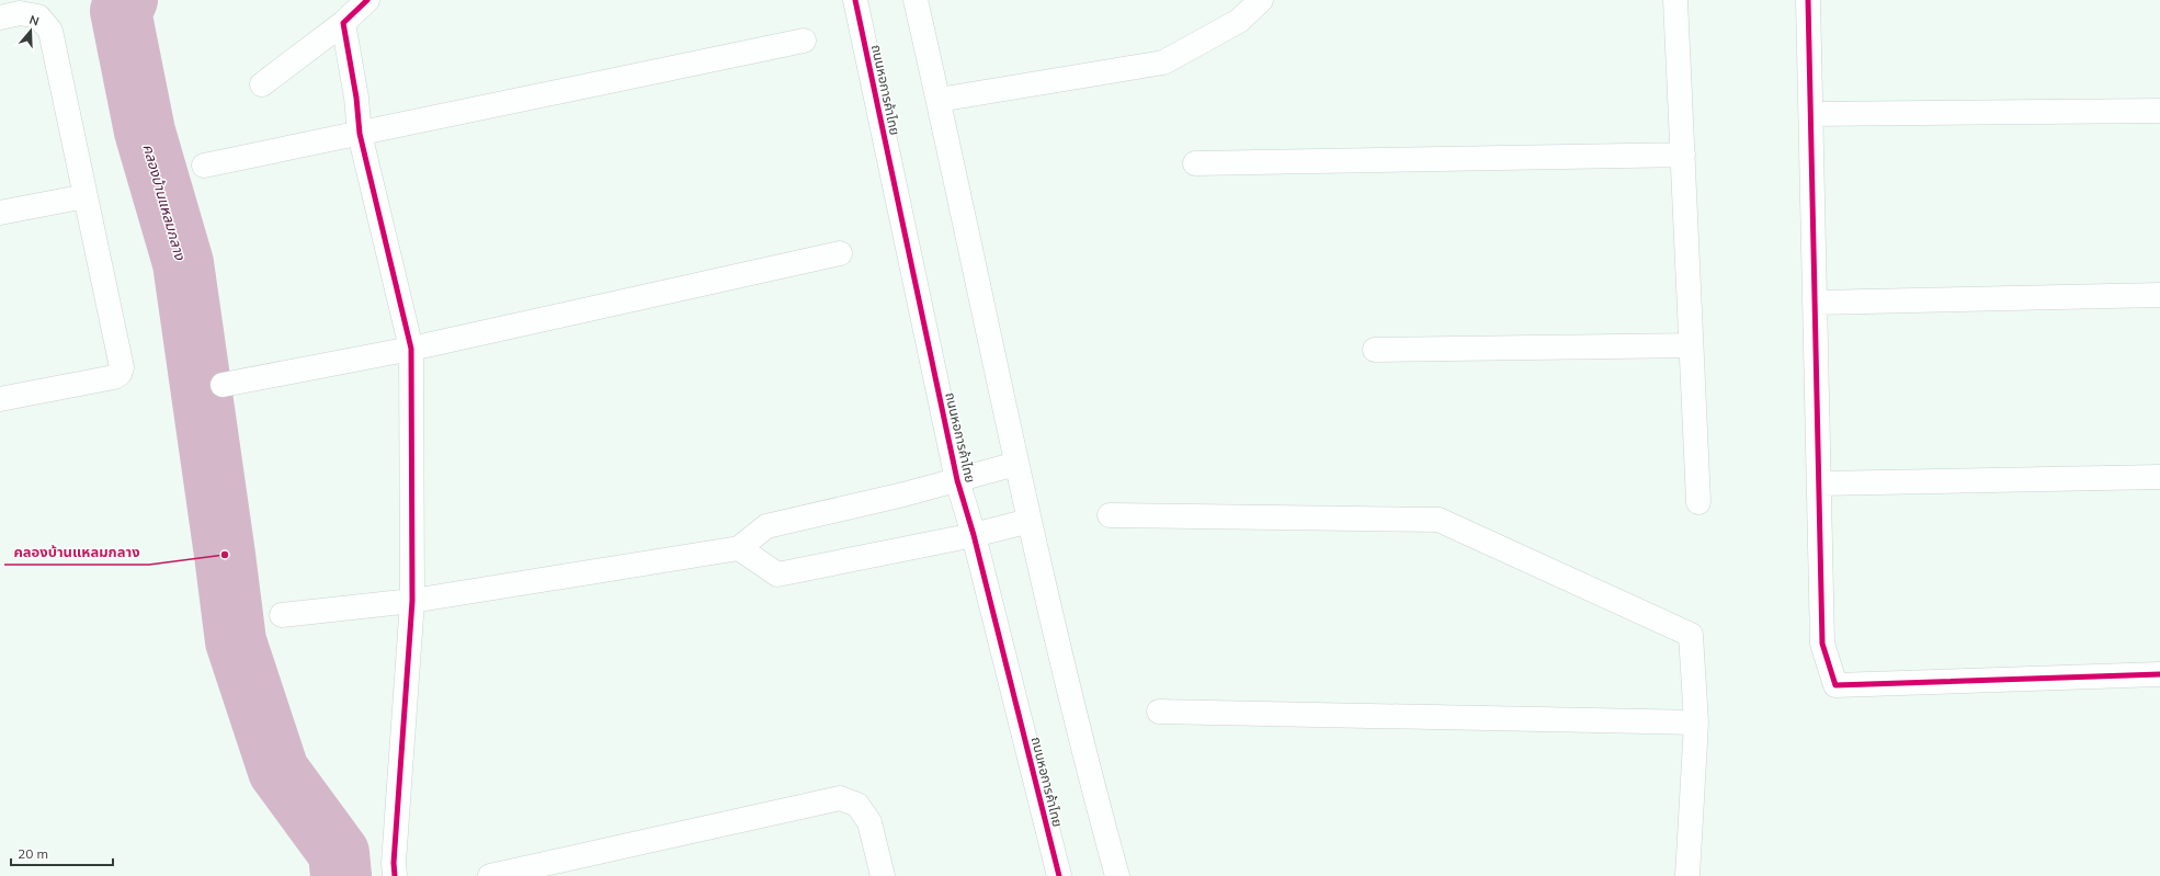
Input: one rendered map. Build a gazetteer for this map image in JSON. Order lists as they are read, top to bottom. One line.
{"streets":{"street":["ถนนหอการค้าไทย"]},"water":["คลองบ้านแหลมกลาง"],"places":["คลองบ้านแหลมกลาง"],"scale_bar":"20 m","north":"top"}
